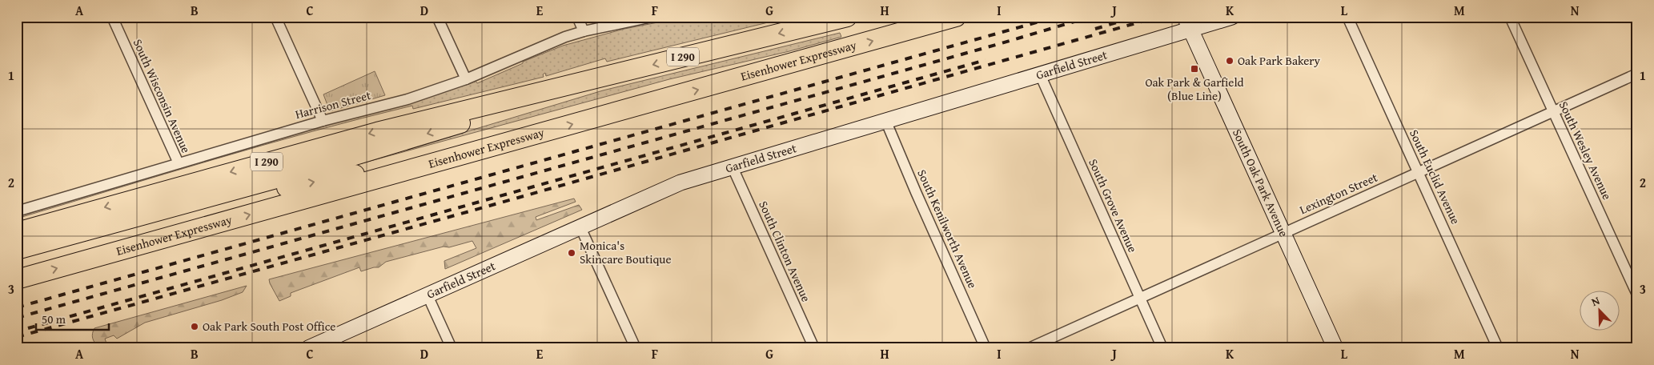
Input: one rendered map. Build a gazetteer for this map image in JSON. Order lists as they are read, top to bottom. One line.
{"streets":{"highway":["I 290","Eisenhower Expressway"],"street":["Garfield Street","South Wisconsin Avenue","Harrison Street","South Wesley Avenue","South Euclid Avenue","South Oak Park Avenue","Lexington Street","South Grove Avenue","South Kenilworth Avenue","South Clinton Avenue"]},"crossings":[["Garfield Street","South Oak Park Avenue"],["Garfield Street","South Grove Avenue"],["Garfield Street","South Kenilworth Avenue"],["Garfield Street","South Clinton Avenue"],["South Wisconsin Avenue","Harrison Street"],["South Wesley Avenue","Lexington Street"],["South Euclid Avenue","Lexington Street"],["South Oak Park Avenue","Lexington Street"],["Lexington Street","South Grove Avenue"]],"places":{"other":["Oak Park Bakery","Monica's Skincare Boutique","Oak Park South Post Office"],"transit":["Oak Park & Garfield (Blue Line)"]},"scale_bar":"50 m","north":"top left","grid":{"columns":["A","B","C","D","E","F","G","H","I","J","K","L","M","N"],"rows":["1","2","3"]}}
